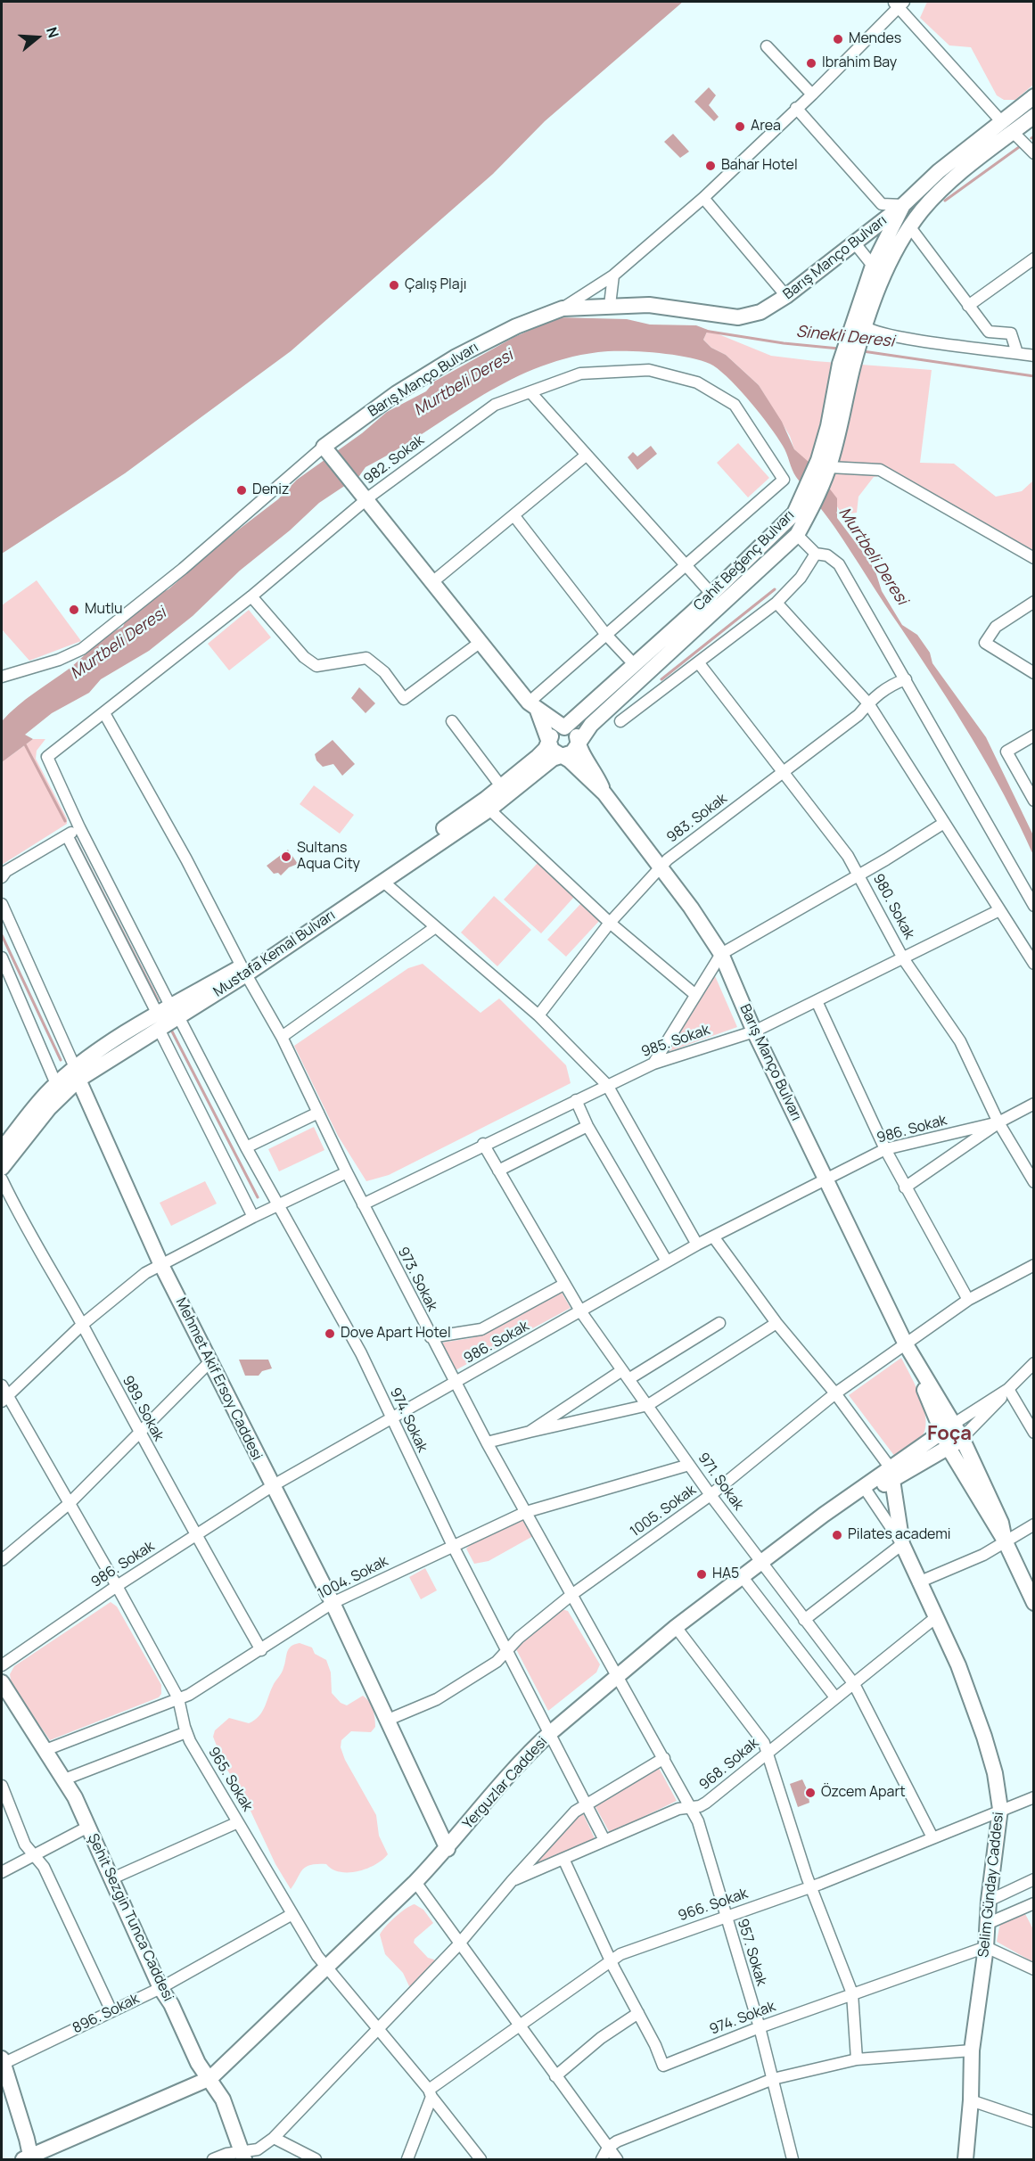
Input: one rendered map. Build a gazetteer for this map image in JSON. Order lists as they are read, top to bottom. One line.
{"streets":{"street":["Barış Manço Bulvarı","982. Sokak","Cahit Beğenç Bulvarı","983. Sokak","980. Sokak","Mustafa Kemal Bulvarı","985. Sokak","986. Sokak","973. Sokak","Mehmet Akif Ersoy Caddesi","989. Sokak","974. Sokak","971. Sokak","1005. Sokak","1004. Sokak","968. Sokak","965. Sokak","Yerguzlar Caddesi","Selim Günday Caddesi","966. Sokak","Şehit Sezgin Tunca Caddesi","957. Sokak","896. Sokak"]},"crossings":[["Barış Manço Bulvarı","Cahit Beğenç Bulvarı"],["Barış Manço Bulvarı","983. Sokak"],["Barış Manço Bulvarı","Mustafa Kemal Bulvarı"],["Barış Manço Bulvarı","985. Sokak"],["Barış Manço Bulvarı","986. Sokak"],["Barış Manço Bulvarı","1005. Sokak"],["982. Sokak","973. Sokak"],["982. Sokak","974. Sokak"],["Cahit Beğenç Bulvarı","Mustafa Kemal Bulvarı"],["983. Sokak","980. Sokak"],["980. Sokak","985. Sokak"],["980. Sokak","986. Sokak"],["Mustafa Kemal Bulvarı","973. Sokak"],["Mustafa Kemal Bulvarı","Mehmet Akif Ersoy Caddesi"],["Mustafa Kemal Bulvarı","974. Sokak"],["985. Sokak","973. Sokak"],["985. Sokak","971. Sokak"],["986. Sokak","973. Sokak"],["986. Sokak","Mehmet Akif Ersoy Caddesi"],["986. Sokak","989. Sokak"],["986. Sokak","974. Sokak"],["986. Sokak","971. Sokak"],["986. Sokak","965. Sokak"],["973. Sokak","1005. Sokak"],["973. Sokak","1004. Sokak"],["973. Sokak","Yerguzlar Caddesi"],["973. Sokak","957. Sokak"],["Mehmet Akif Ersoy Caddesi","1005. Sokak"],["Mehmet Akif Ersoy Caddesi","1004. Sokak"],["Mehmet Akif Ersoy Caddesi","Yerguzlar Caddesi"],["989. Sokak","1004. Sokak"],["974. Sokak","1005. Sokak"],["974. Sokak","1004. Sokak"],["974. Sokak","968. Sokak"],["974. Sokak","Yerguzlar Caddesi"],["974. Sokak","Selim Günday Caddesi"],["974. Sokak","957. Sokak"],["971. Sokak","1005. Sokak"],["971. Sokak","1004. Sokak"],["971. Sokak","968. Sokak"],["971. Sokak","Yerguzlar Caddesi"],["971. Sokak","966. Sokak"],["1004. Sokak","965. Sokak"],["1004. Sokak","Şehit Sezgin Tunca Caddesi"],["968. Sokak","Selim Günday Caddesi"],["968. Sokak","957. Sokak"],["965. Sokak","Yerguzlar Caddesi"],["965. Sokak","966. Sokak"],["965. Sokak","896. Sokak"],["Yerguzlar Caddesi","Selim Günday Caddesi"],["Yerguzlar Caddesi","Şehit Sezgin Tunca Caddesi"],["Yerguzlar Caddesi","957. Sokak"],["Selim Günday Caddesi","966. Sokak"],["966. Sokak","957. Sokak"],["Şehit Sezgin Tunca Caddesi","896. Sokak"]],"districts":["Foça"],"water":["Sinekli Deresi","Murtbeli Deresi"],"places":["Mendes","Ibrahim Bay","Area","Bahar Hotel","Çalış Plajı","Deniz","Mutlu","Sultans Aqua City","Dove Apart Hotel","Pilates academi","HA5","Özcem Apart"],"north":"right"}
